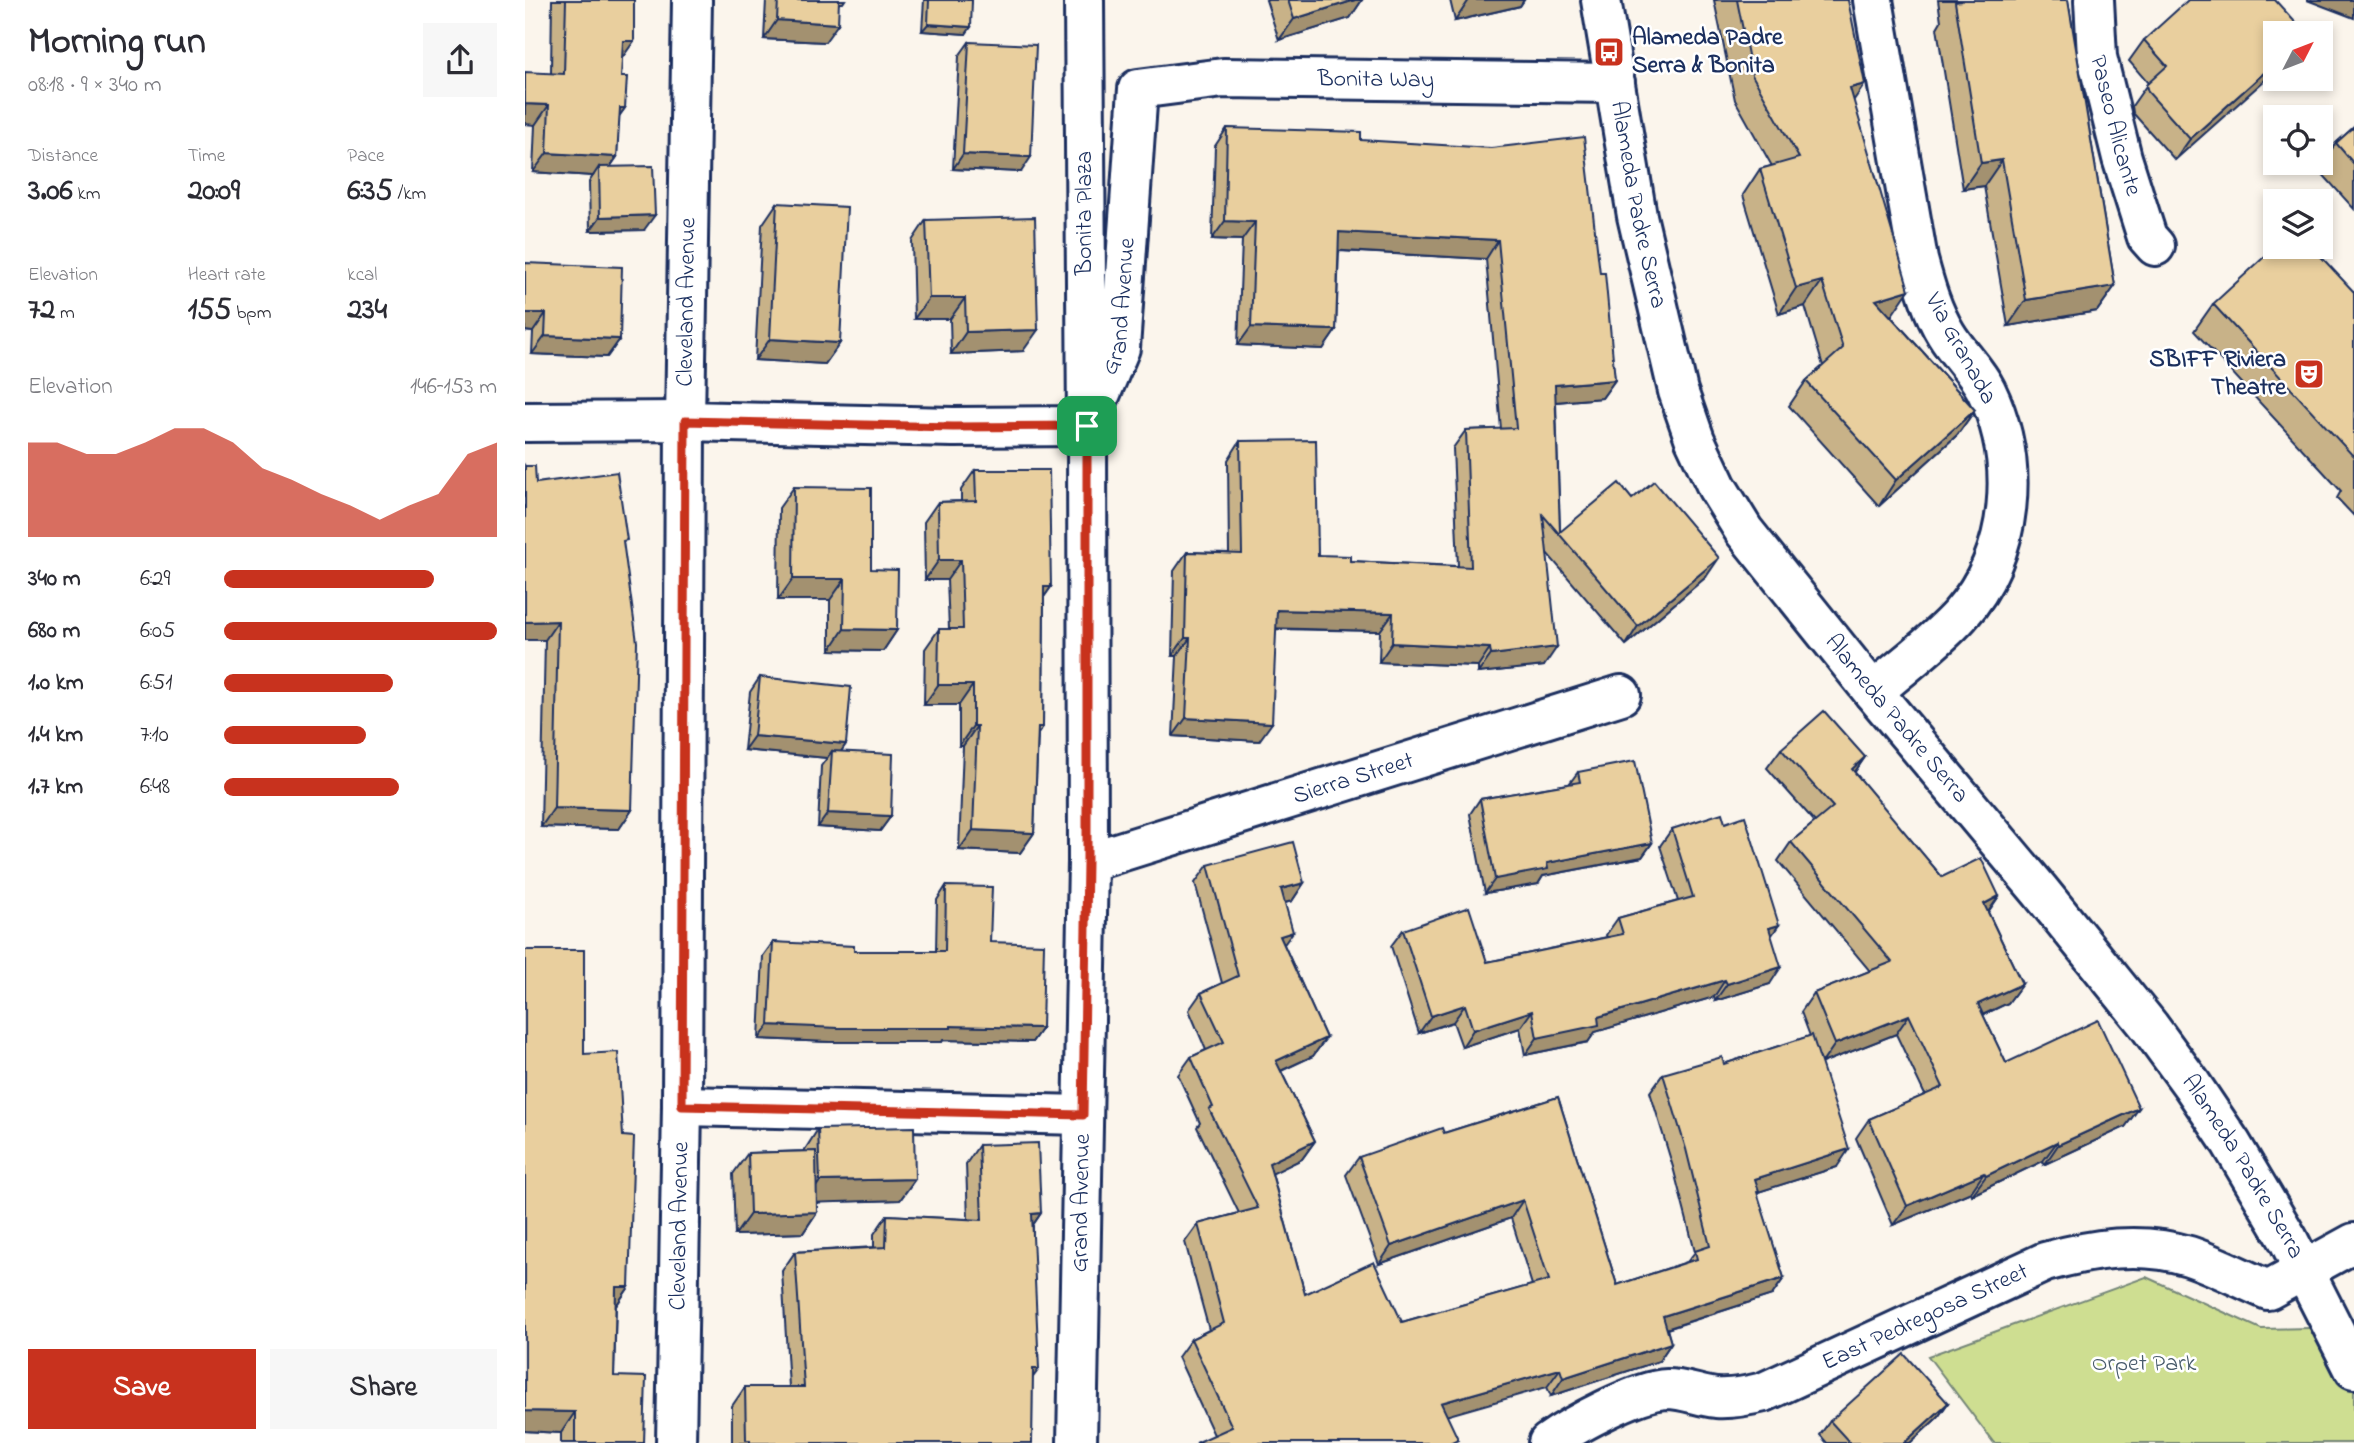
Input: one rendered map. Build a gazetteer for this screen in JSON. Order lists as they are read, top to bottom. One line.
{"streets":{"street":["Bonita Way","Paseo Alicante","Alameda Padre Serra","Bonita Plaza","Cleveland Avenue","Grand Avenue","Via Granada","Sierra Street","East Pedregosa Street"]},"crossings":[["Bonita Way","Alameda Padre Serra"],["Bonita Way","Grand Avenue"],["Alameda Padre Serra","Via Granada"],["Alameda Padre Serra","East Pedregosa Street"],["Bonita Plaza","Grand Avenue"],["Grand Avenue","Sierra Street"]],"parks":["Orpet Park"],"places":{"bus stop":["Alameda Padre Serra & Bonita"],"theatre":["SBIFF Riviera Theatre"]},"north":"top right","page":{"heading":["Morning run","08:18 · 9 × 340 m"],"stats":[["Distance","3.06 km"],["Time","20:09"],["Pace","6:35 /km"],["Elevation","72 m"],["Heart rate","155 bpm"],["kcal","234"]],"chart":["Elevation","146–153 m"],"list":[{"name":"340 m","note":"6:29"},{"name":"680 m","note":"6:05"},{"name":"1.0 km","note":"6:51"},{"name":"1.4 km","note":"7:10"},{"name":"1.7 km","note":"6:48"}],"buttons":["Save","Share"]}}
